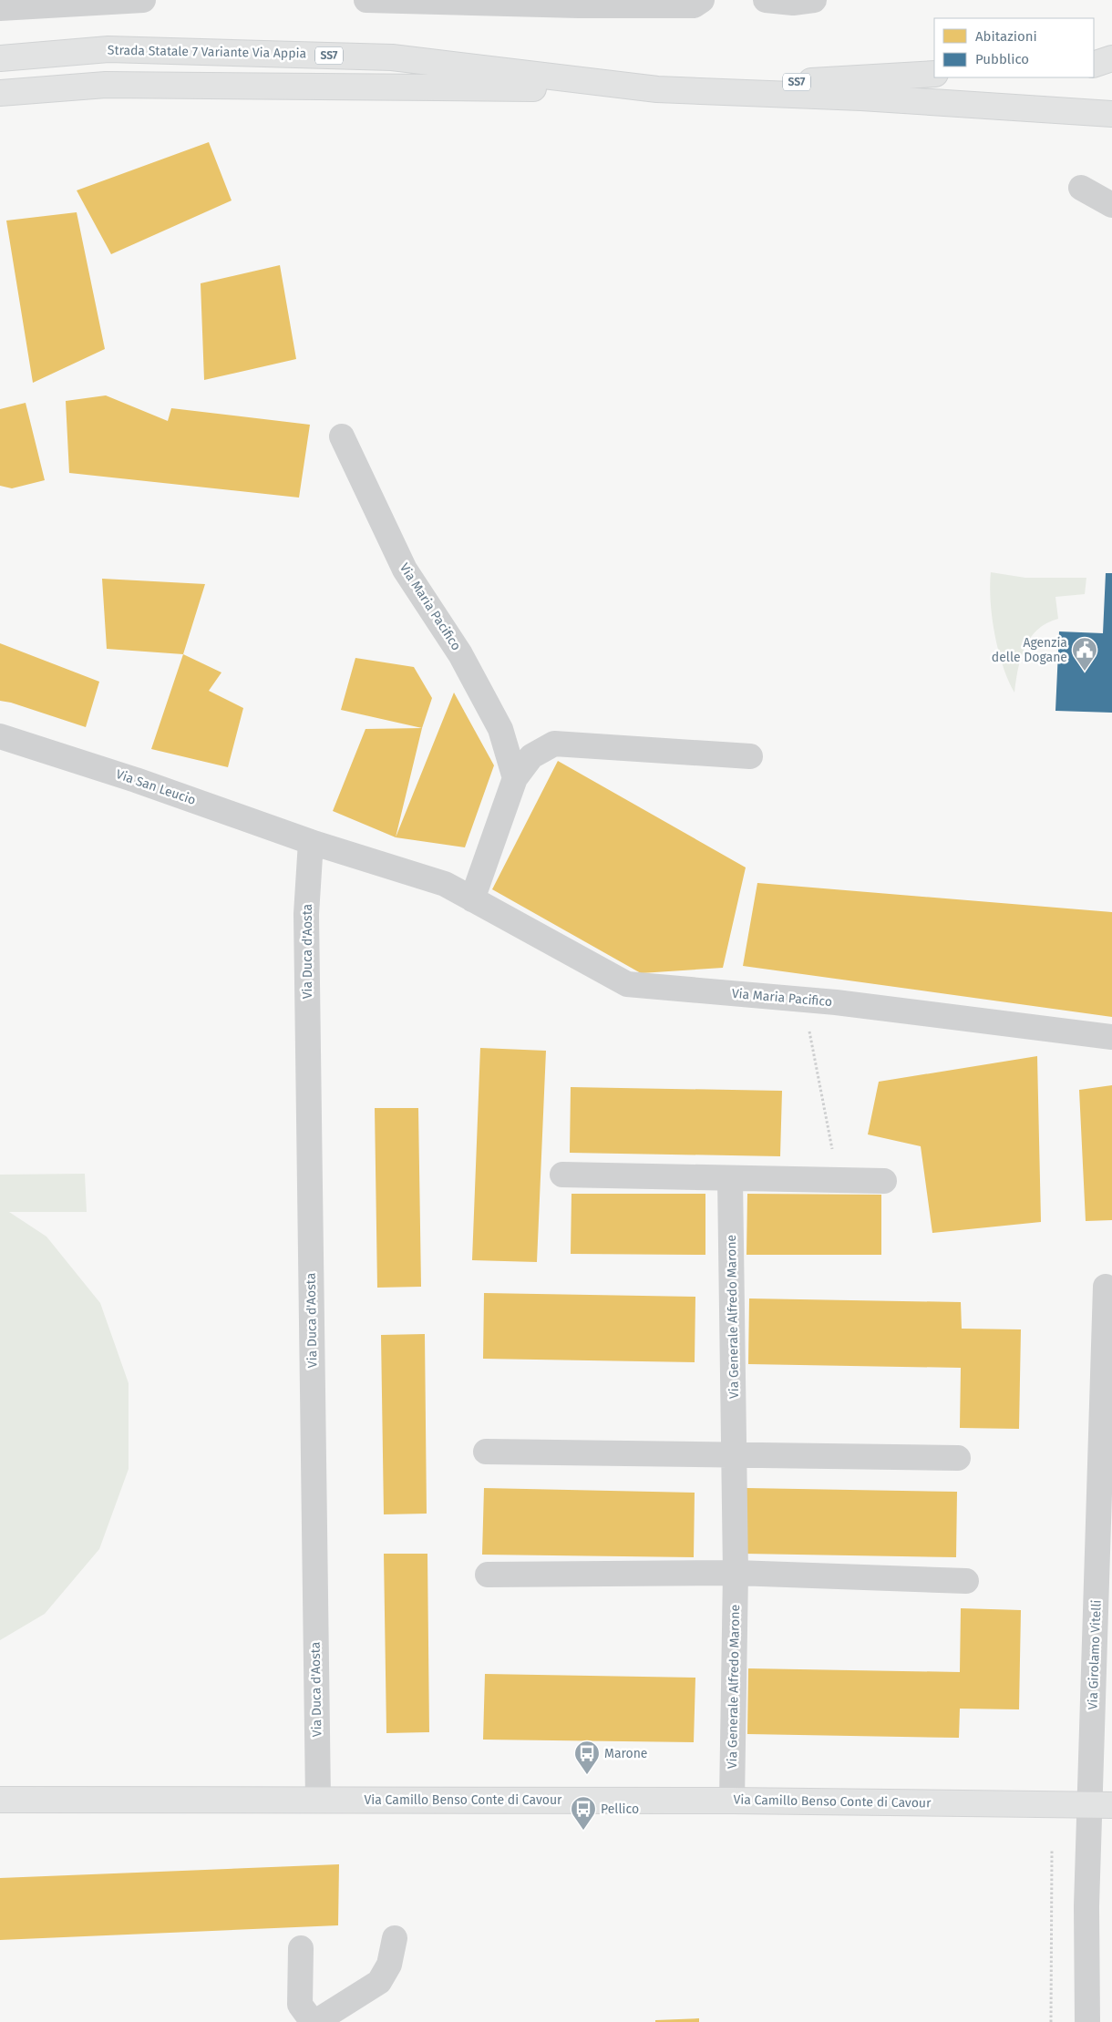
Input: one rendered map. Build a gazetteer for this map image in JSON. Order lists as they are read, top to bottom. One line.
{"streets":{"main road":["Strada Statale 7 Variante Via Appia","SS7","Via Camillo Benso Conte di Cavour"],"street":["Via Maria Pacifico","Via San Leucio","Via Duca d'Aosta","Via Generale Alfredo Marone","Via Girolamo Vitelli"]},"crossings":[["Via Maria Pacifico","Via San Leucio"],["Via Maria Pacifico","Via Duca d'Aosta"],["Via San Leucio","Via Duca d'Aosta"],["Via Duca d'Aosta","Via Camillo Benso Conte di Cavour"],["Via Generale Alfredo Marone","Via Camillo Benso Conte di Cavour"],["Via Girolamo Vitelli","Via Camillo Benso Conte di Cavour"]],"places":{"public building":["Agenzia delle Dogane"],"bus stop":["Marone","Pellico"]},"legend":["Abitazioni","Pubblico"]}
